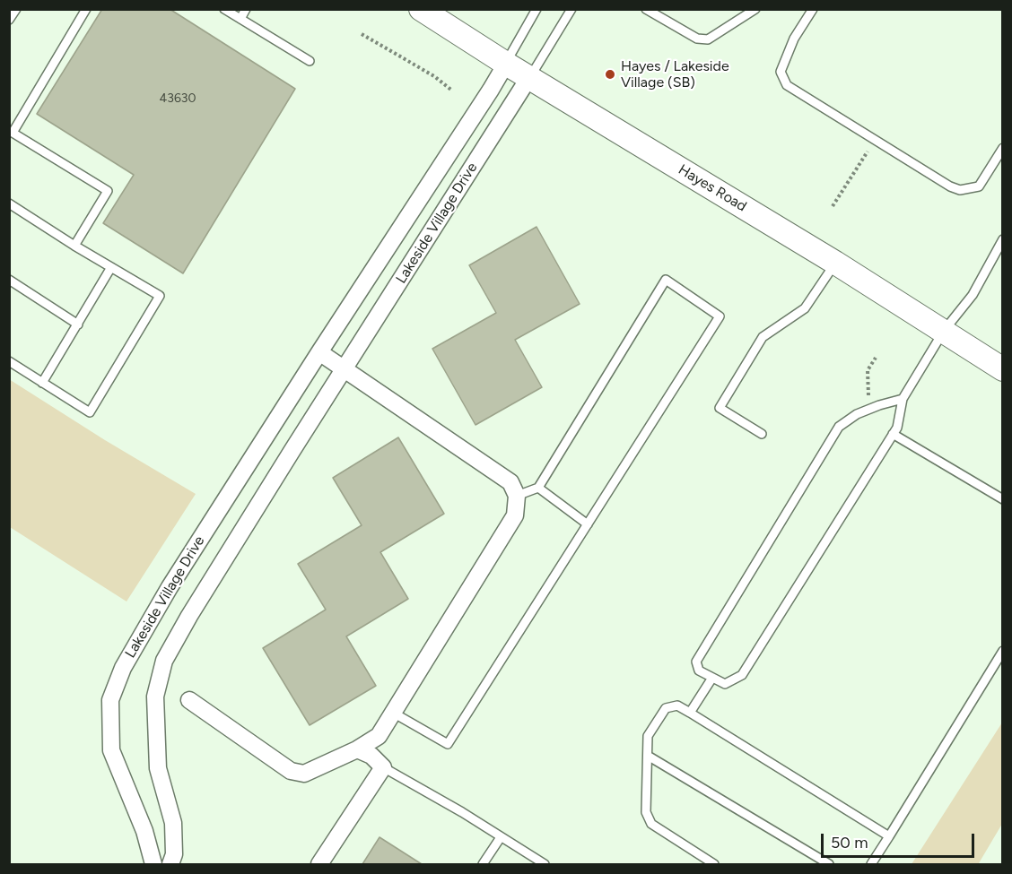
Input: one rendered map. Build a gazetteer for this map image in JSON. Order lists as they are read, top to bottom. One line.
{"streets":{"street":["Hayes Road","Lakeside Village Drive"]},"crossings":[["Hayes Road","Lakeside Village Drive"]],"places":["Hayes / Lakeside Village (SB)"],"house_numbers":["43630"],"scale_bar":"50 m"}
